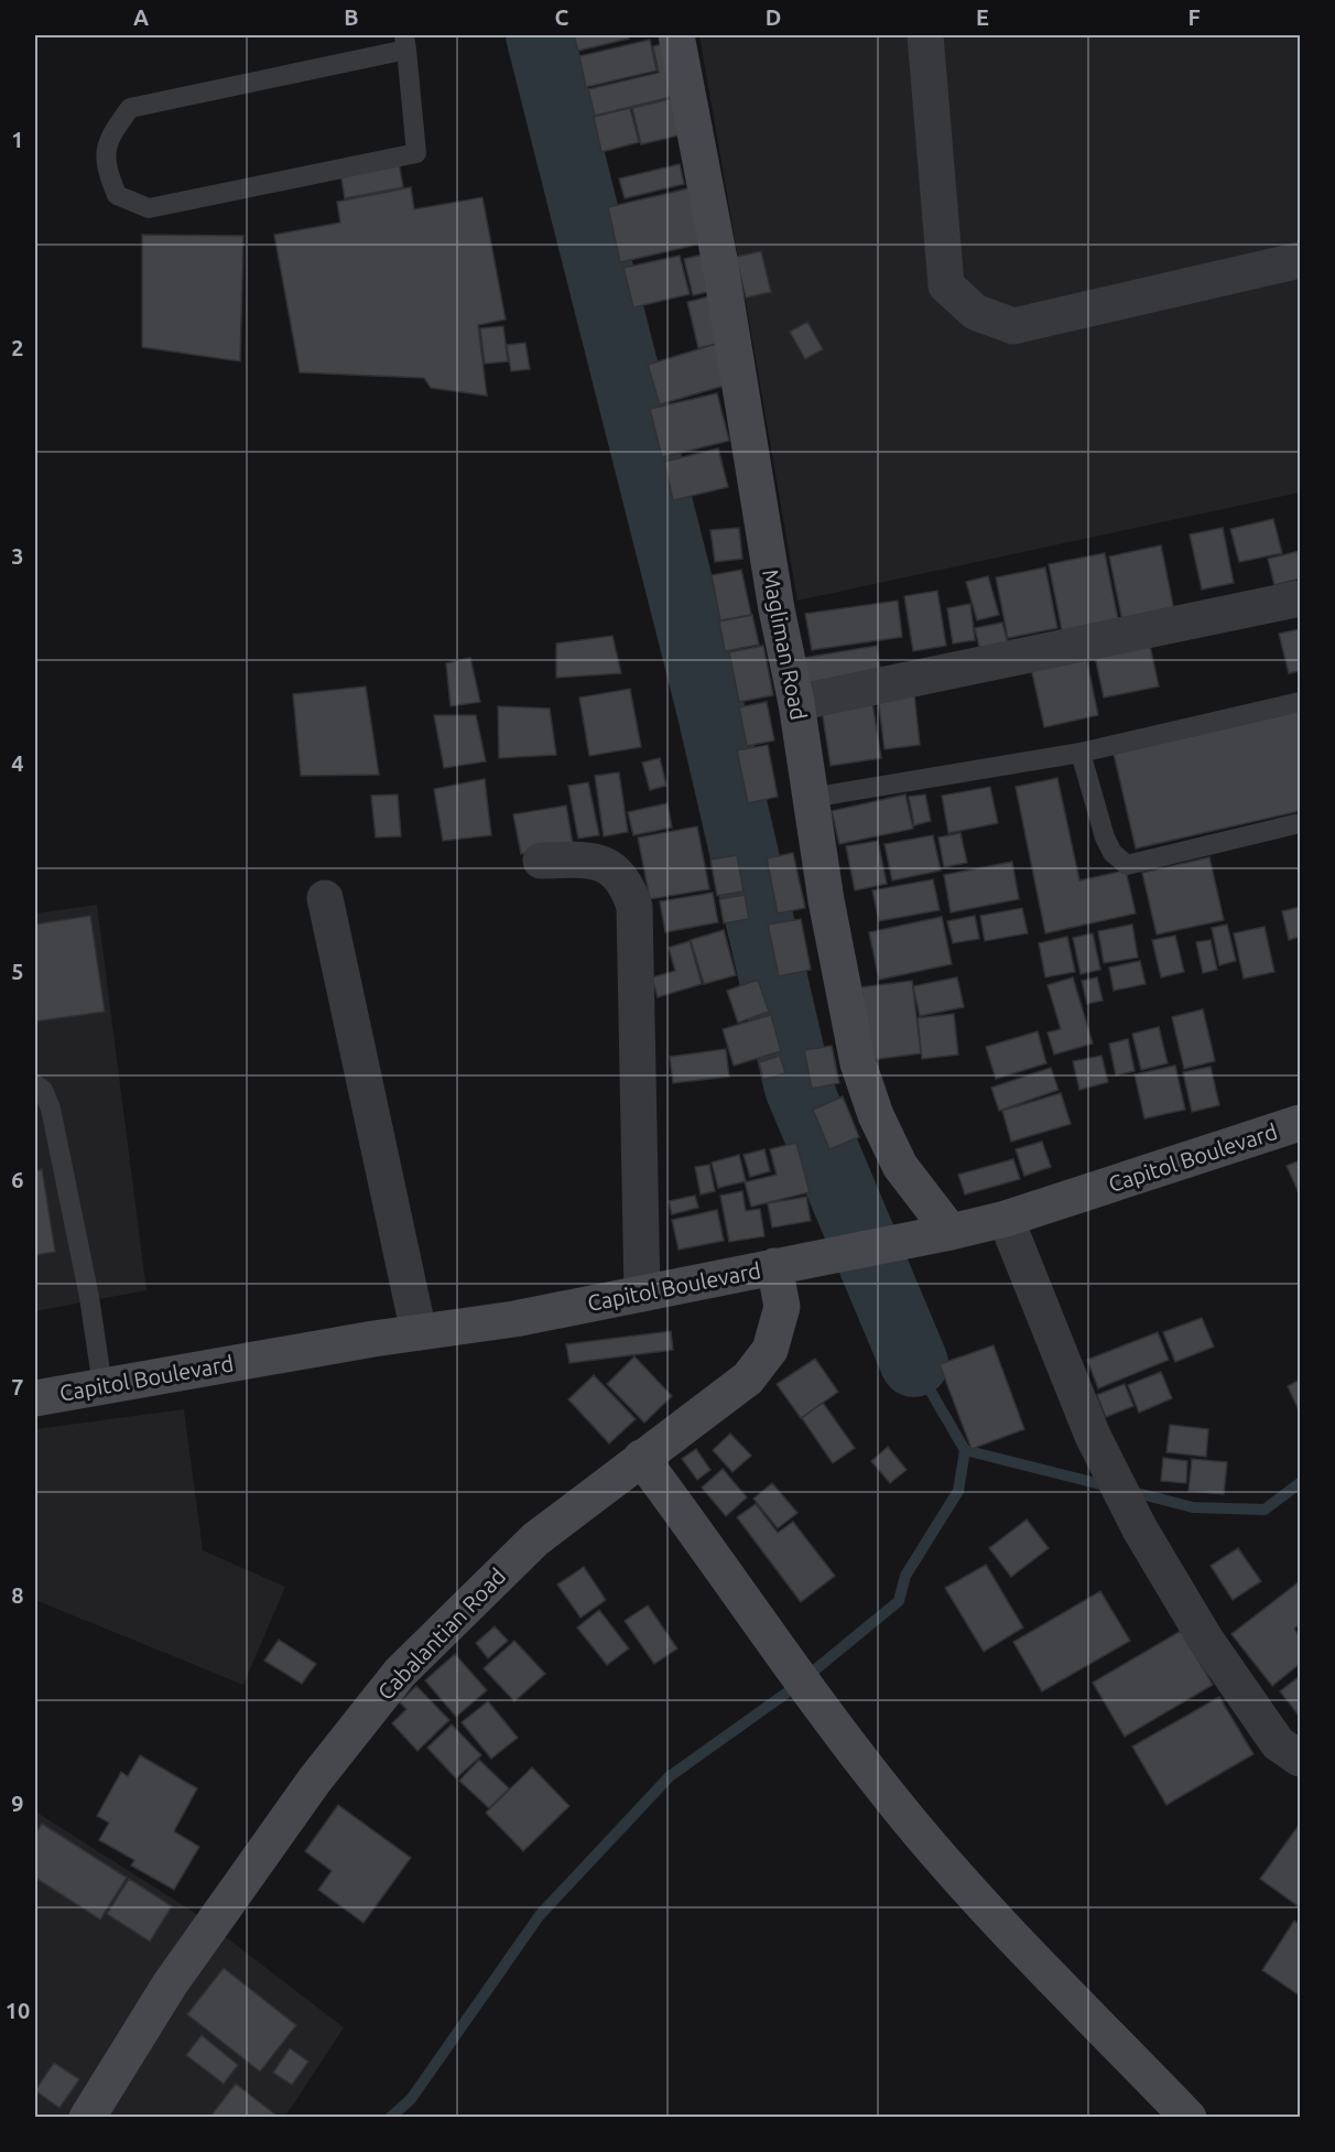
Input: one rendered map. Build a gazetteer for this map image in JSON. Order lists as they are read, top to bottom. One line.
{"streets":{"street":["Magliman Road","Capitol Boulevard","Cabalantian Road"]},"crossings":[["Magliman Road","Capitol Boulevard"],["Capitol Boulevard","Cabalantian Road"]],"grid":{"columns":["A","B","C","D","E","F"],"rows":["1","2","3","4","5","6","7","8","9","10"]}}
